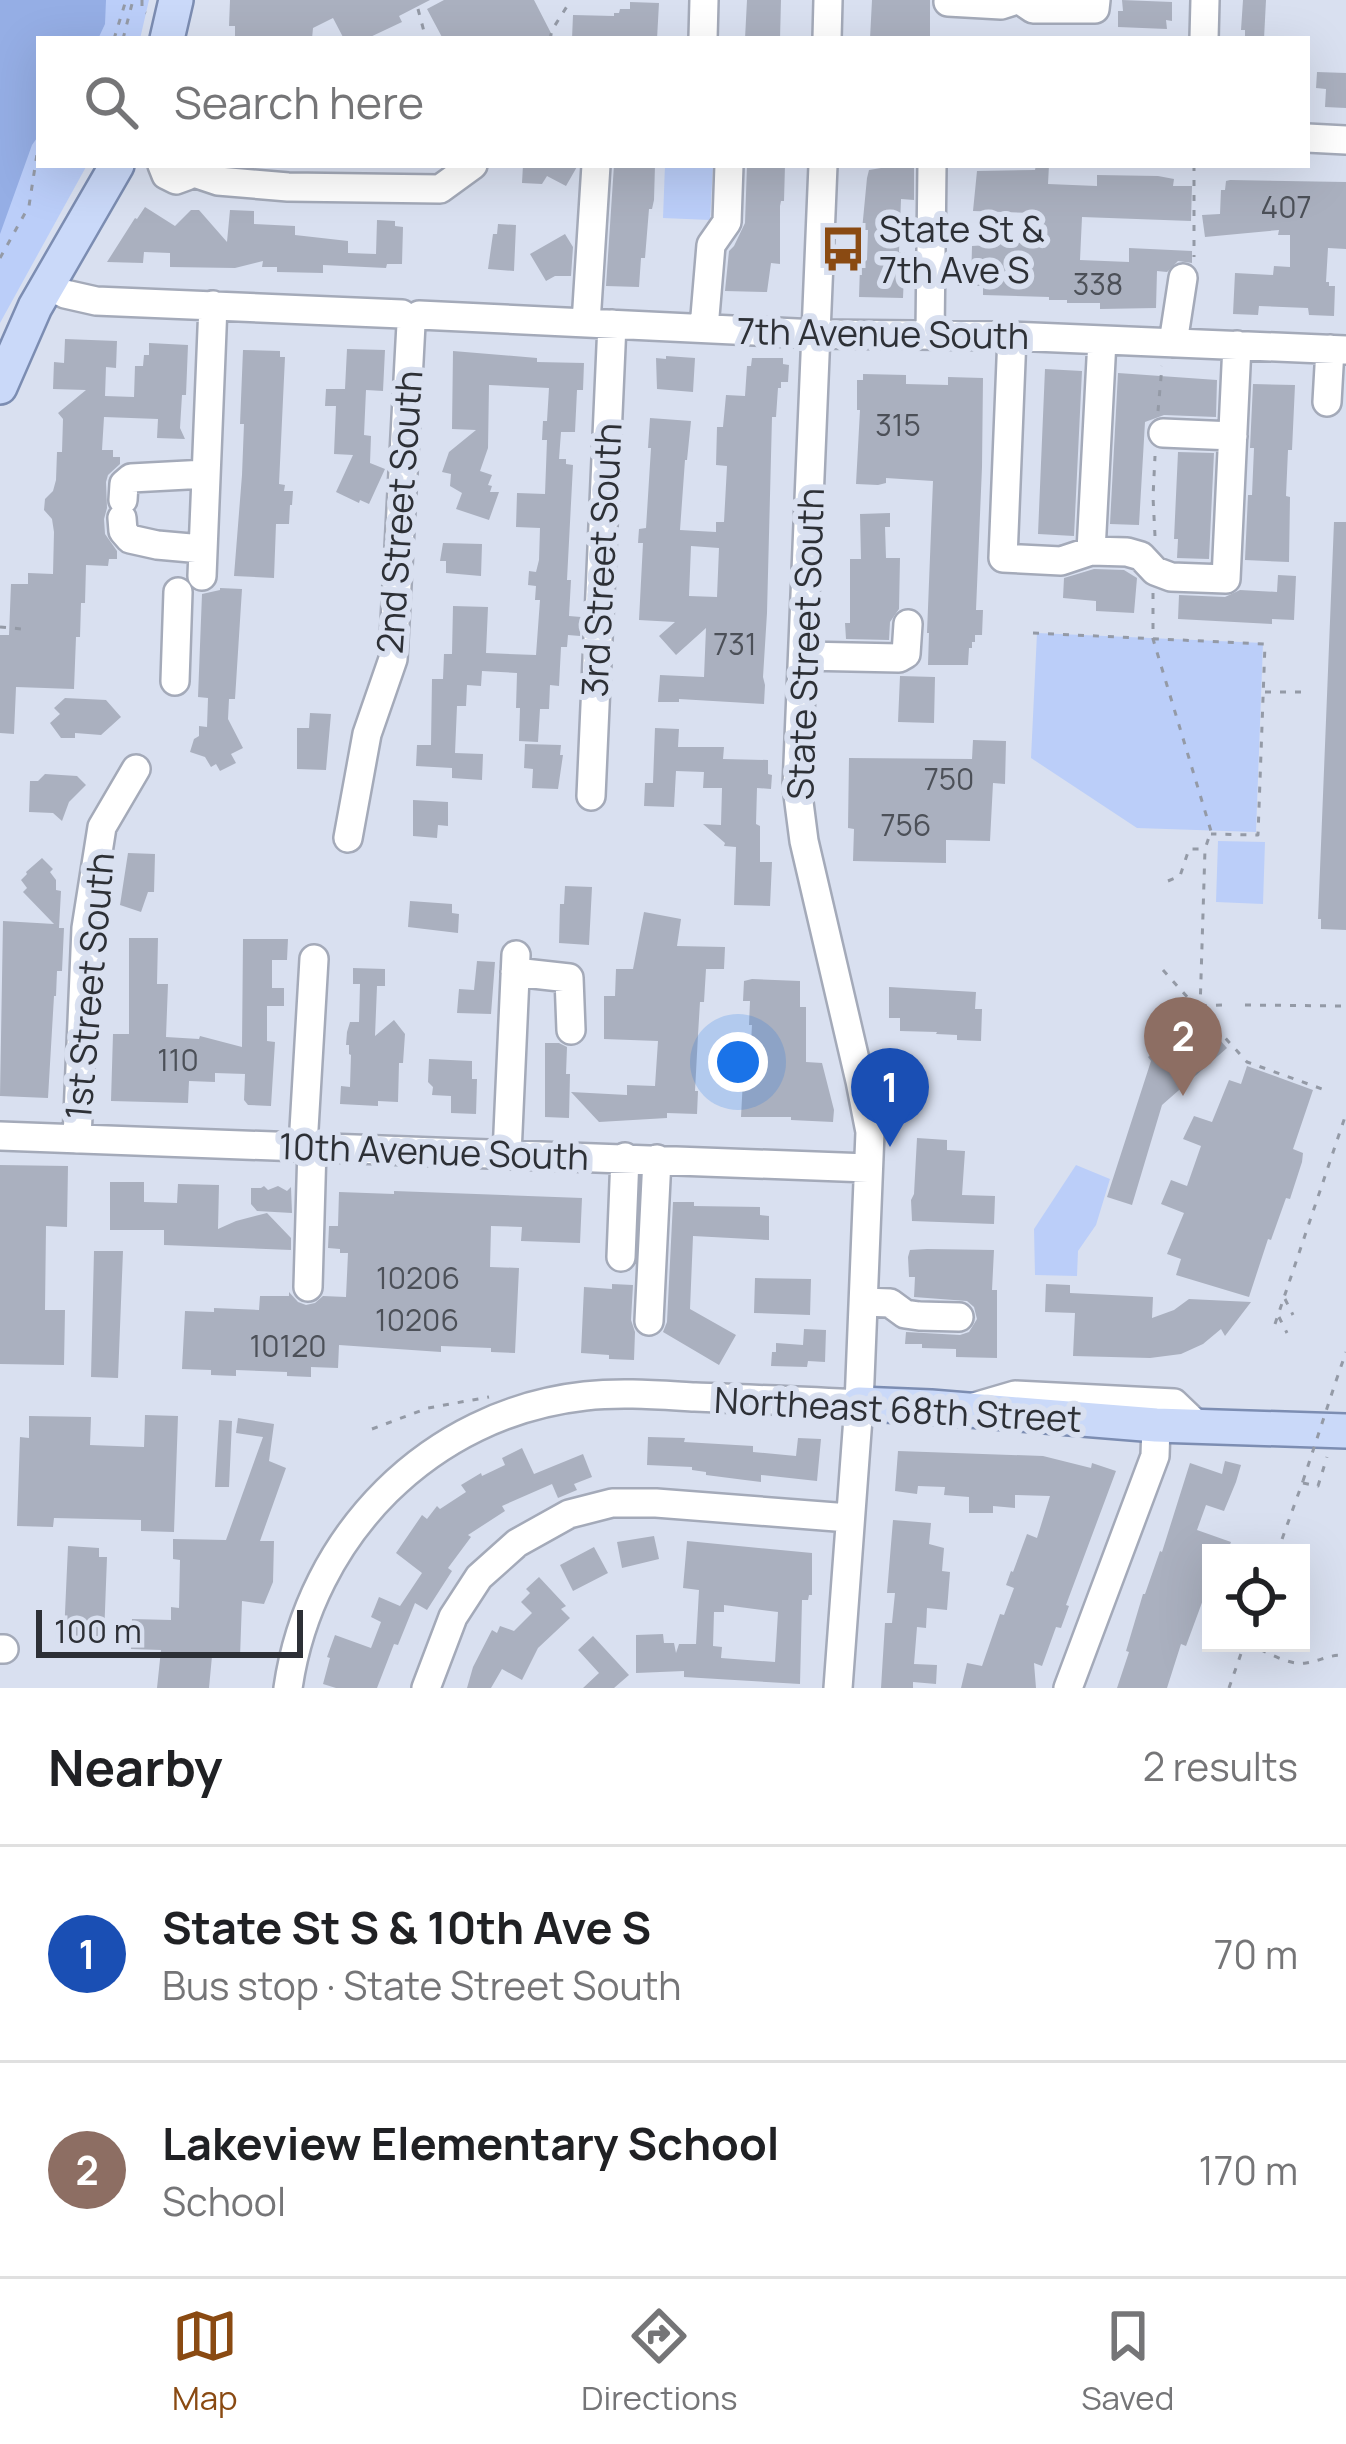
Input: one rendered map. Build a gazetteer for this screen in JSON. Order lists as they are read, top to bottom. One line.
{"streets":{"main road":["Northeast 68th Street"],"street":["7th Avenue South","2nd Street South","3rd Street South","State Street South","1st Street South","10th Avenue South"]},"crossings":[["7th Avenue South","2nd Street South"],["7th Avenue South","3rd Street South"],["7th Avenue South","State Street South"],["State Street South","10th Avenue South"],["State Street South","Northeast 68th Street"],["1st Street South","10th Avenue South"]],"places":{"bus stop":["State St & 7th Ave S"]},"house_numbers":["407","338","315","731","750","756","110","10206","10206","10120"],"scale_bar":"100 m","page":{"search":"Search here","pins":["2","1"],"scale":"100 m","heading":["Nearby","2 results"],"list":[{"mark":"1","name":"State St S & 10th Ave S","note":"Bus stop · State Street South","value":"70 m"},{"mark":"2","name":"Lakeview Elementary School","note":"School","value":"170 m"}],"nav":["Map","Directions","Saved"]}}
